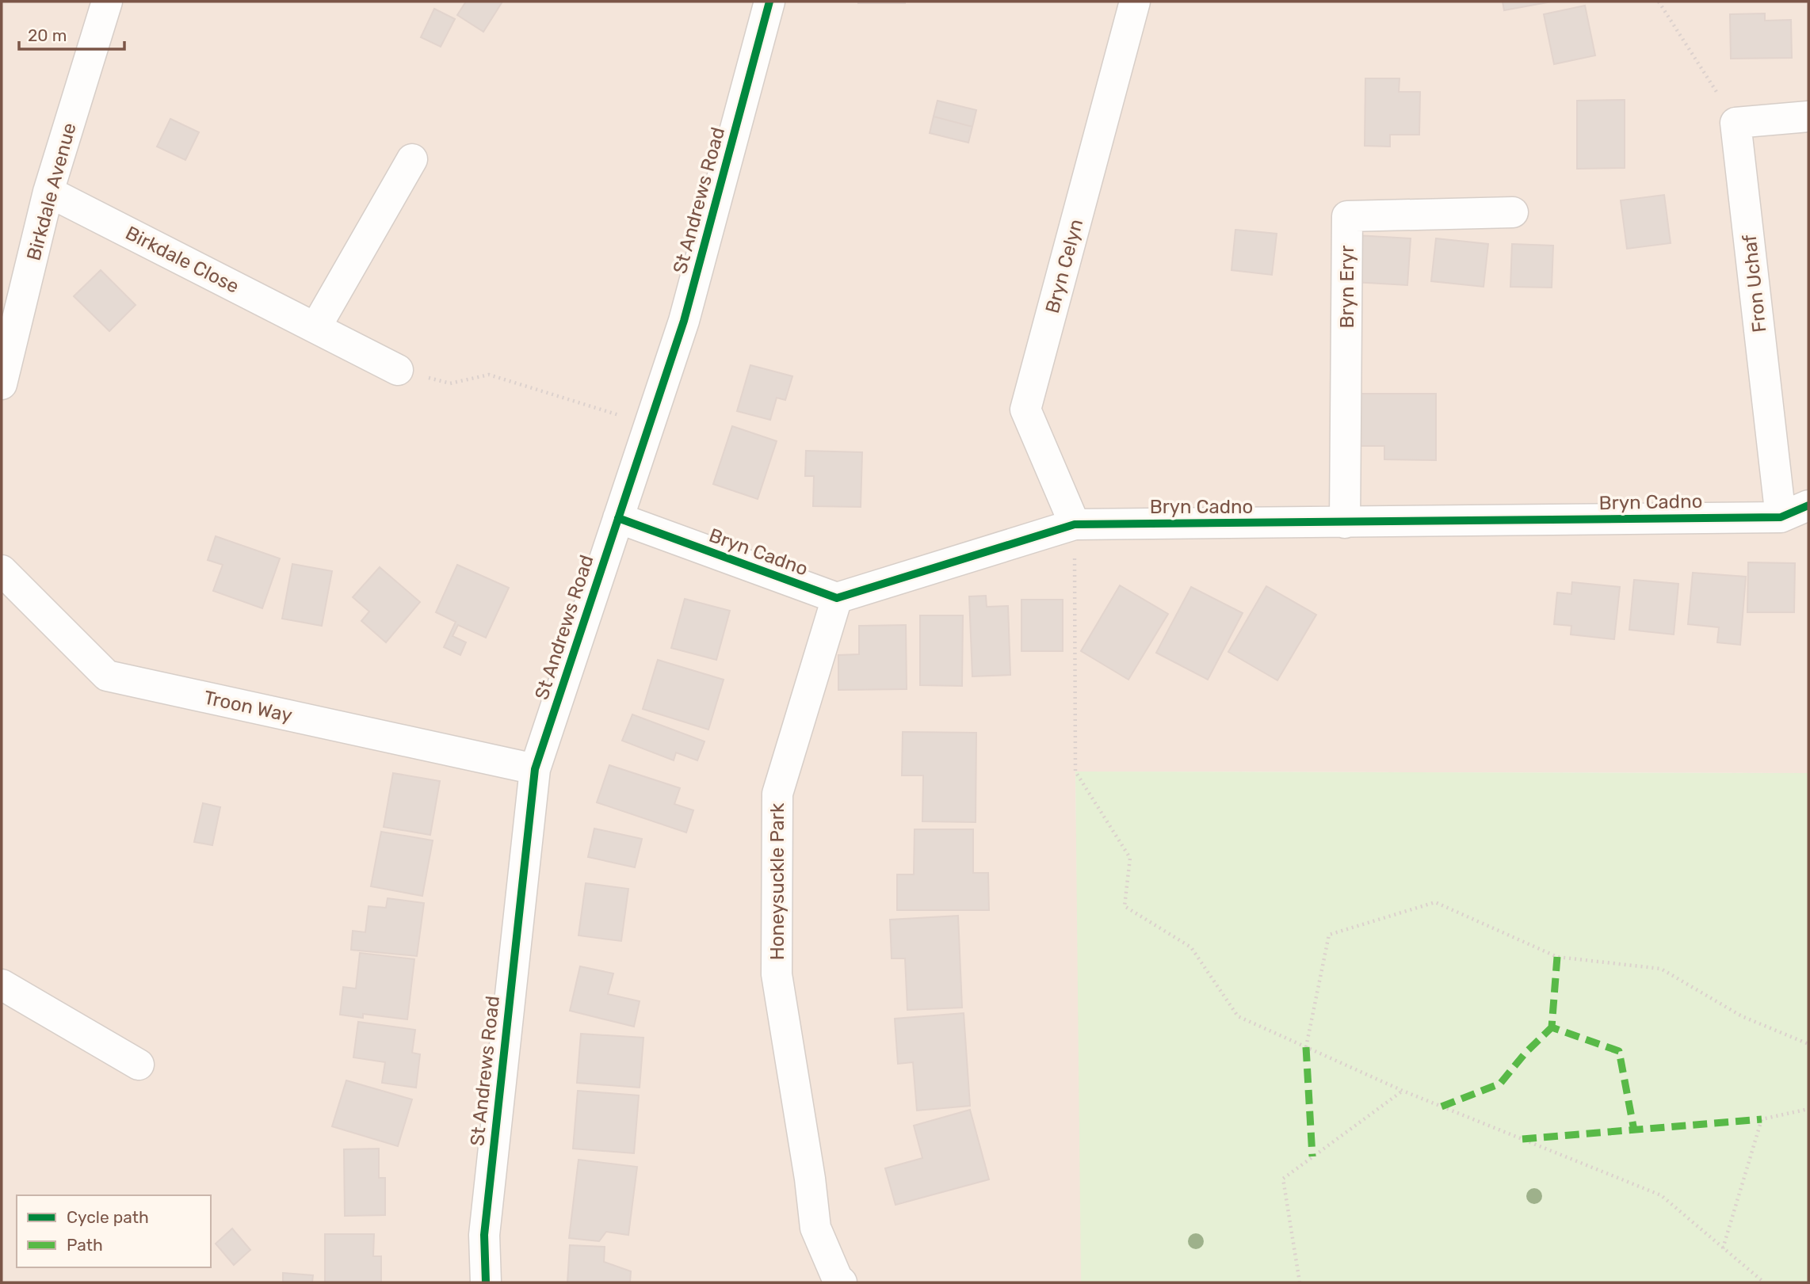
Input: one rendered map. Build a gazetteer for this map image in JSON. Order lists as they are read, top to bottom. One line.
{"streets":{"street":["Birkdale Avenue","St Andrews Road","Birkdale Close","Bryn Celyn","Fron Uchaf","Bryn Eryr","Bryn Cadno","Troon Way","Honeysuckle Park"]},"crossings":[["Birkdale Avenue","Birkdale Close"],["St Andrews Road","Bryn Cadno"],["St Andrews Road","Troon Way"],["Bryn Celyn","Bryn Cadno"],["Fron Uchaf","Bryn Cadno"],["Bryn Eryr","Bryn Cadno"],["Bryn Cadno","Honeysuckle Park"]],"legend":["Cycle path","Path"],"scale_bar":"20 m"}
